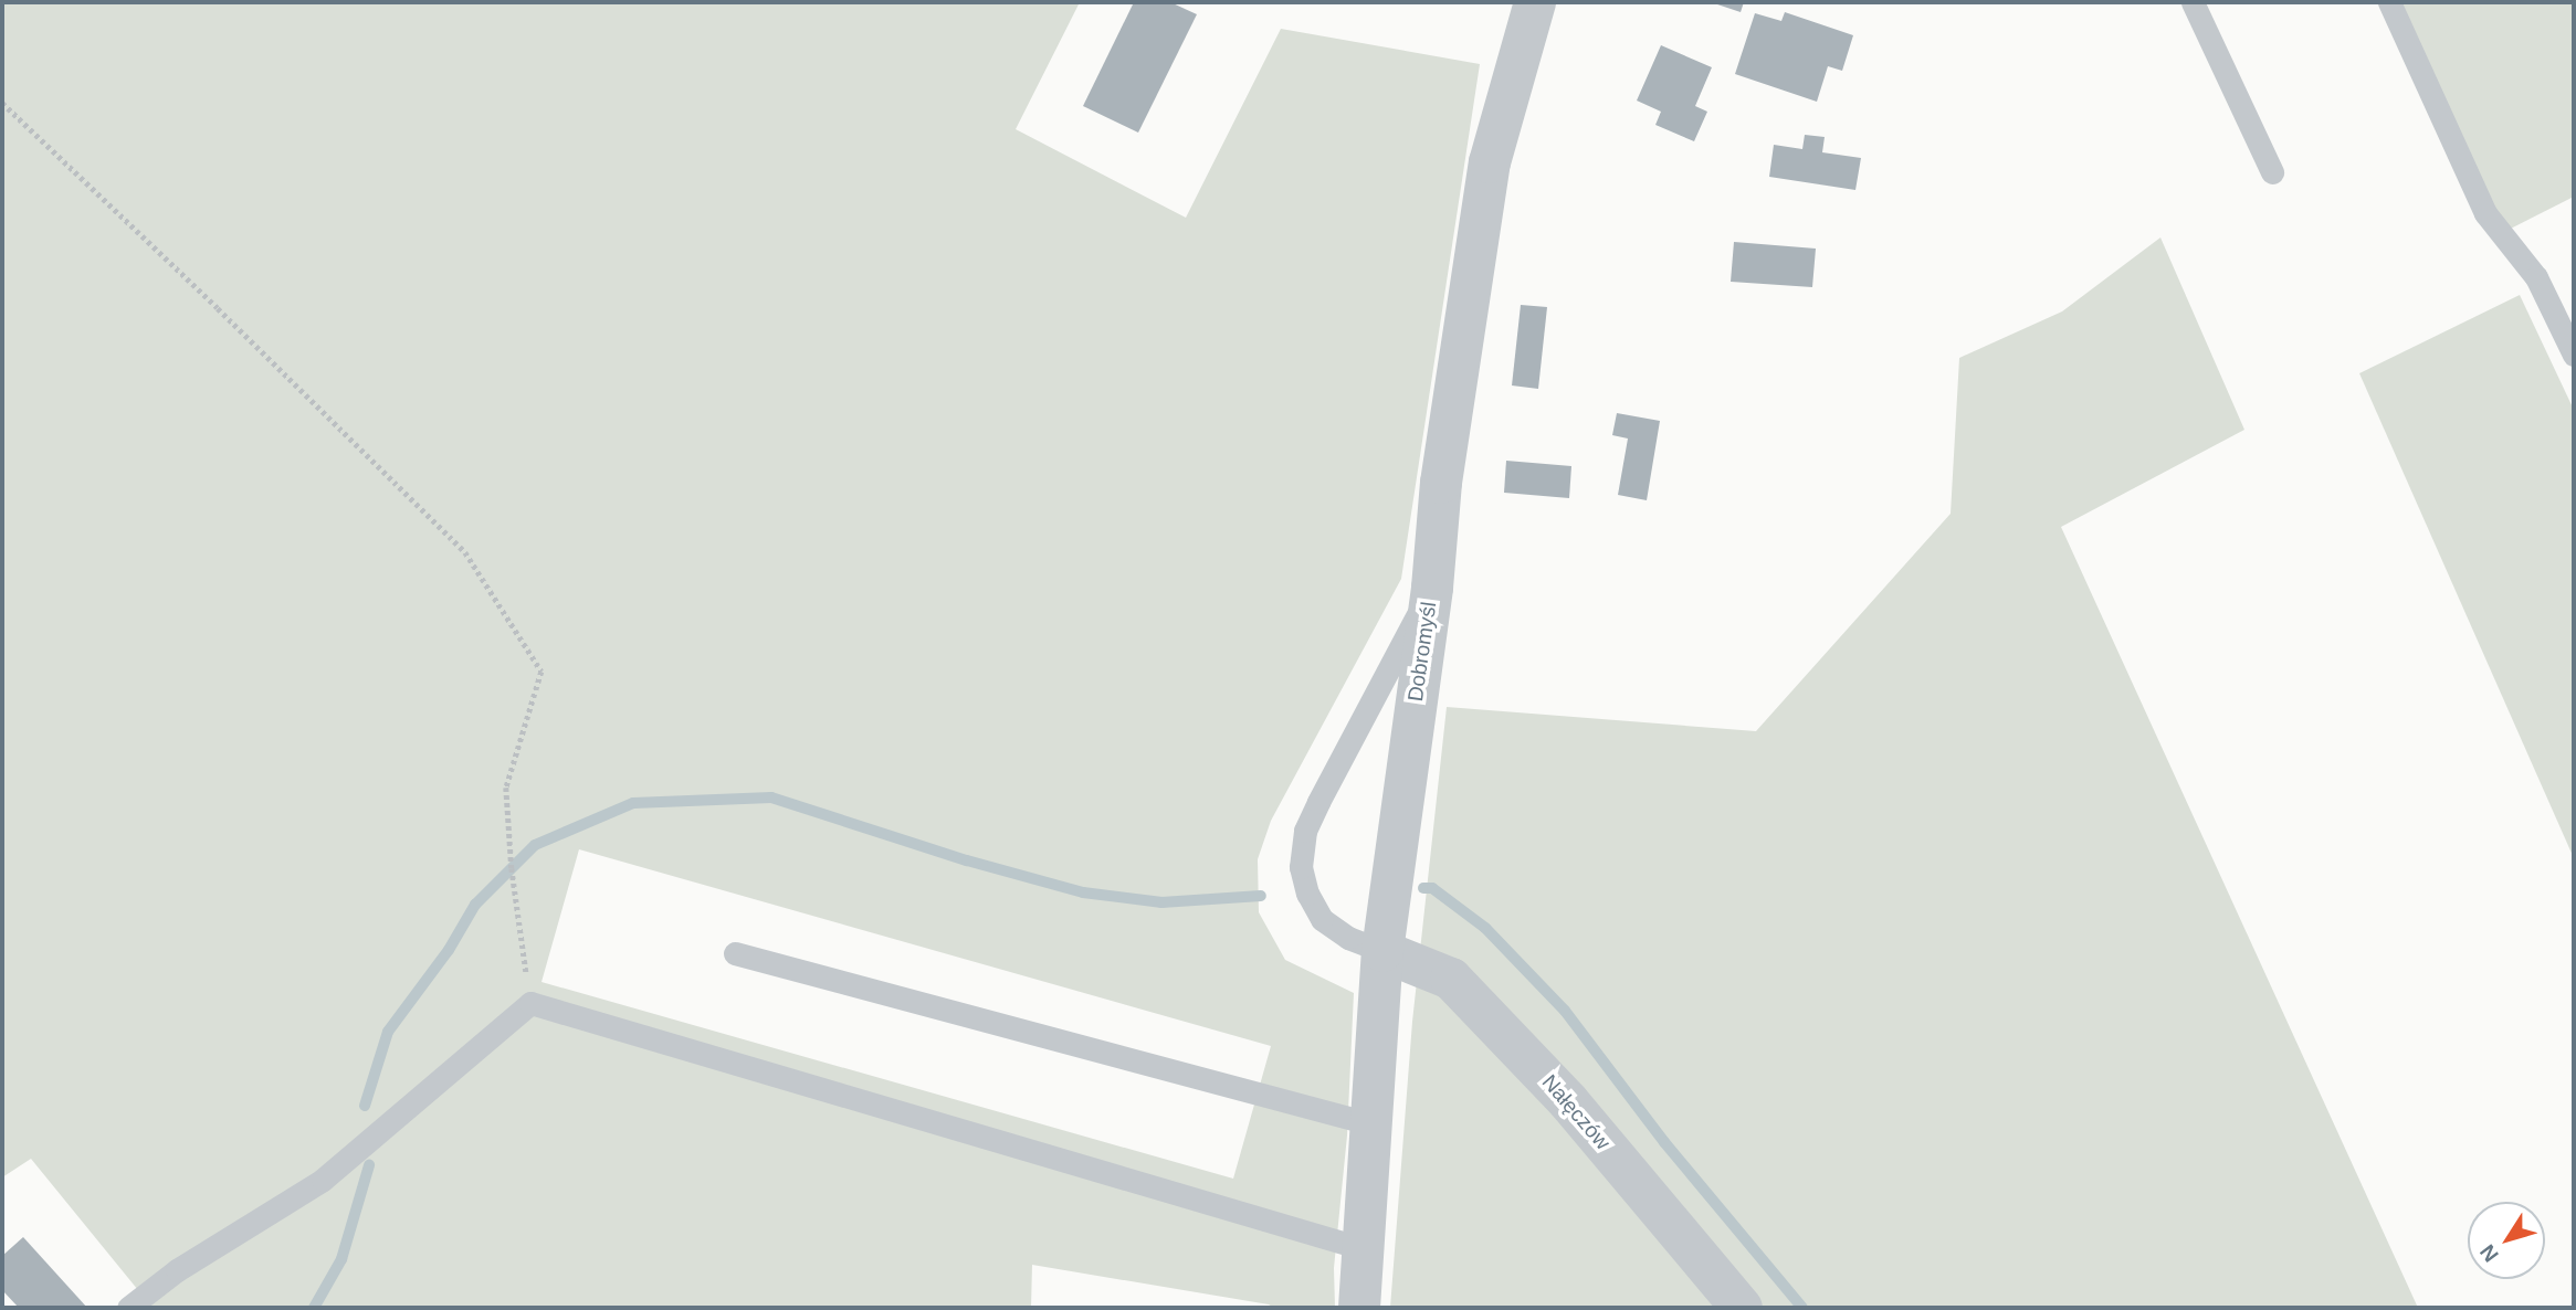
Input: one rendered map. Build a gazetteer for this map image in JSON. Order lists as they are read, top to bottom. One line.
{"streets":{"street":["Dobromyśl","Nałęczów"]},"crossings":[["Dobromyśl","Nałęczów"]],"north":"bottom left"}
